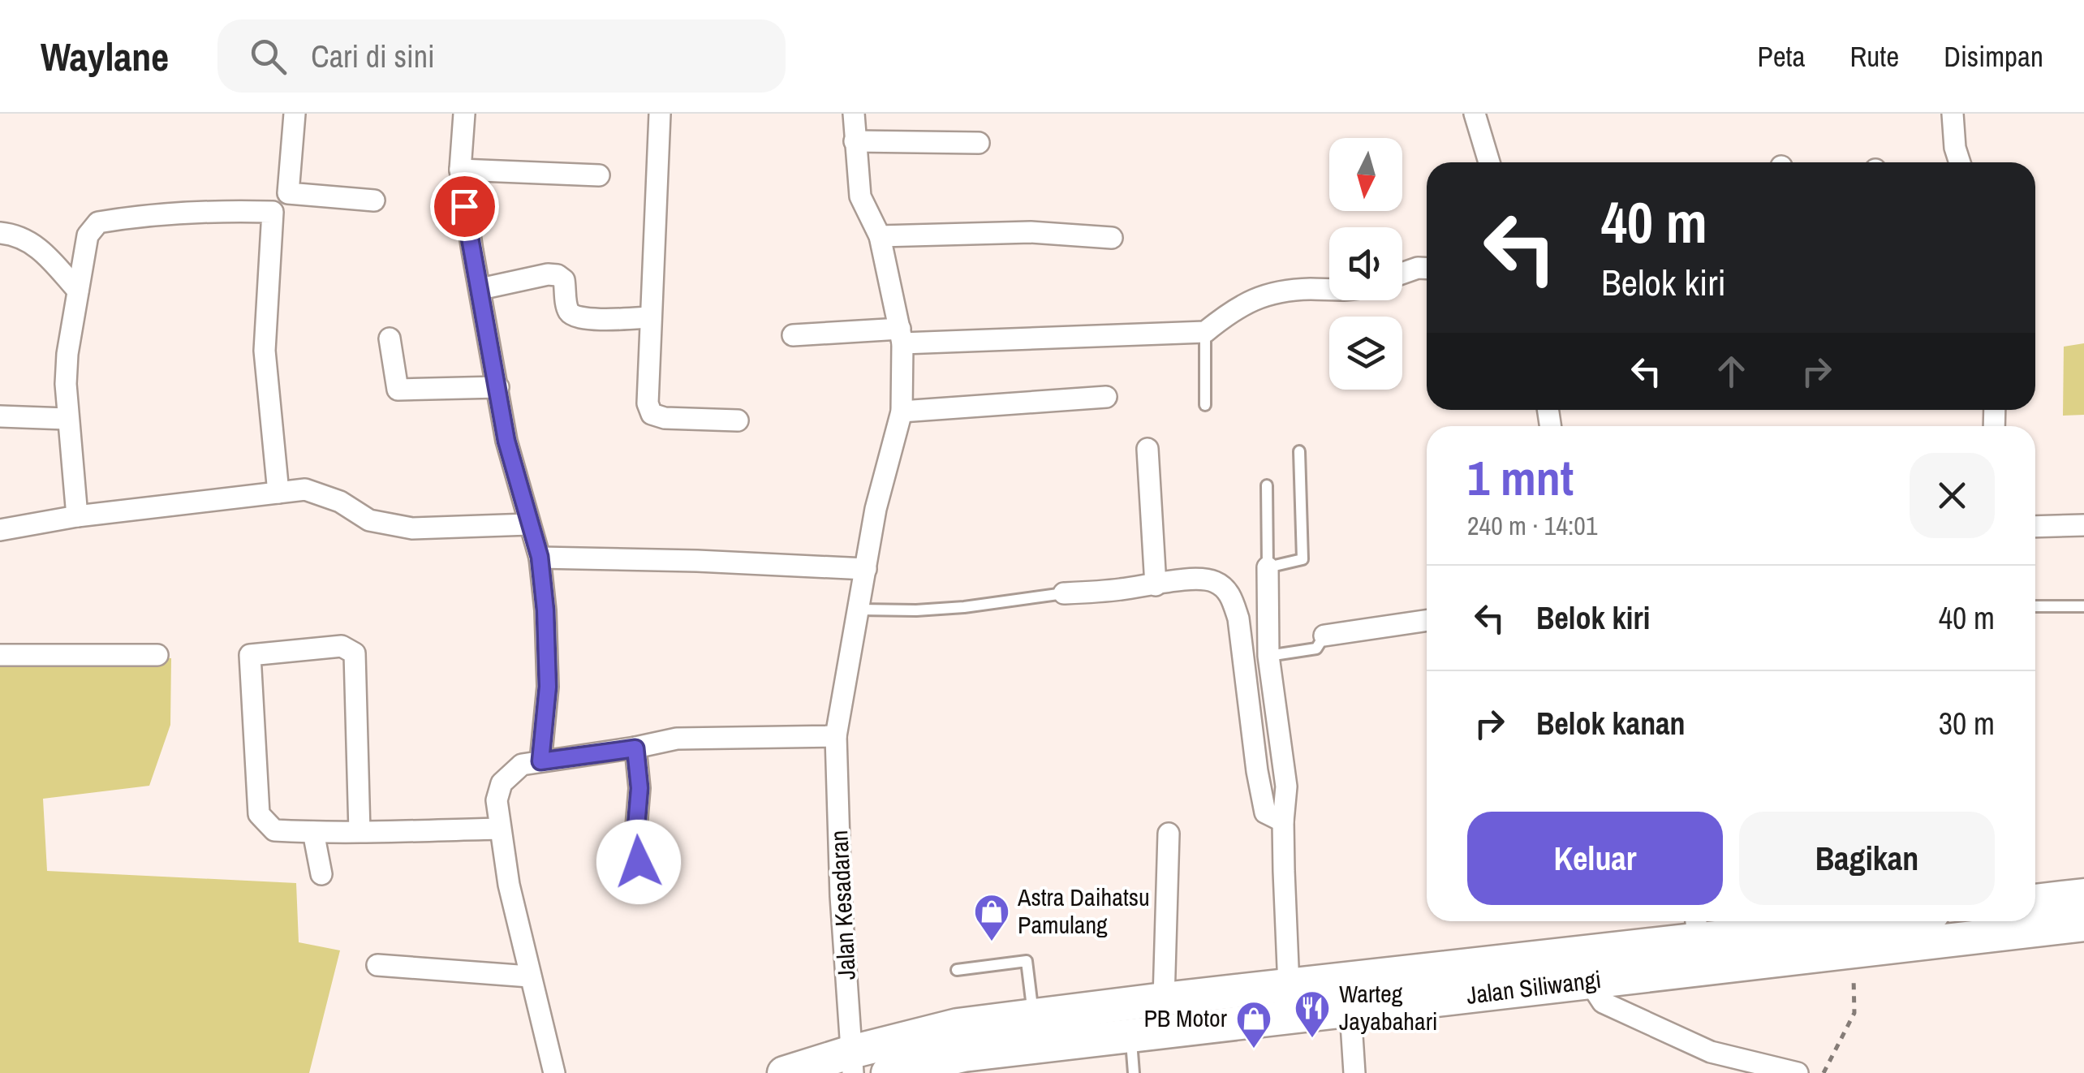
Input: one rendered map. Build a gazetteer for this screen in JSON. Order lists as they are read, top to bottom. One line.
{"streets":{"main road":["Jalan Siliwangi"],"street":["Jalan Kesadaran"]},"crossings":[["Jalan Kesadaran","Jalan Siliwangi"]],"places":{"shop":["Astra Daihatsu Pamulang","PB Motor"],"restaurant":["Warteg Jayabahari"]},"north":"bottom","page":{"header":"Waylane","search":"Cari di sini","nav":["Peta","Rute","Disimpan"],"turn":["40 m","Belok kiri"],"heading":["1 mnt","240 m · 14:01"],"list":[{"name":"Belok kiri","value":"40 m"},{"name":"Belok kanan","value":"30 m"}],"buttons":["Keluar","Bagikan"]}}
